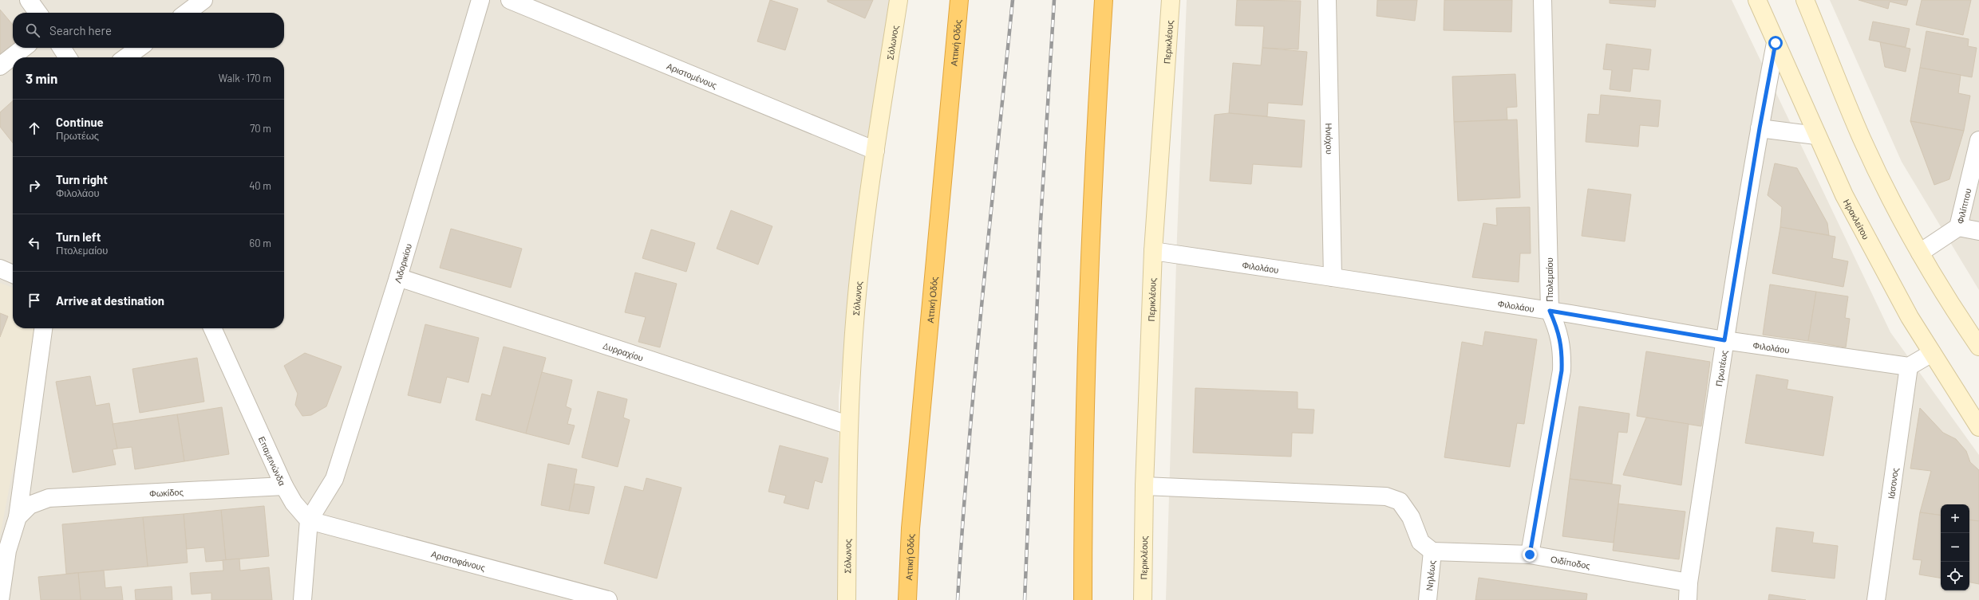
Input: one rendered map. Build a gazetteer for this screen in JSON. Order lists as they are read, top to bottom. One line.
{"streets":{"highway":["Αττική Οδός"],"street":["Περικλέους","Σόλωνος","Αριστομένους","Ηνιόχου","Φιλίππου","Ηρακλείτου","Λιδορικίου","Φιλολάου","Πτολεμαίου","Δυρραχίου","Πρωτέως","Επαμεινώνδα","Ιάσονος","Φωκίδος","Αριστοφάνους","Οιδίποδος","Νηλέως"]},"crossings":[["Περικλέους","Φιλολάου"],["Σόλωνος","Αριστομένους"],["Σόλωνος","Δυρραχίου"],["Ηνιόχου","Φιλολάου"],["Ηρακλείτου","Πρωτέως"],["Λιδορικίου","Δυρραχίου"],["Λιδορικίου","Επαμεινώνδα"],["Λιδορικίου","Αριστοφάνους"],["Φιλολάου","Πτολεμαίου"],["Φιλολάου","Πρωτέως"],["Φιλολάου","Ιάσονος"],["Πτολεμαίου","Οιδίποδος"],["Πρωτέως","Οιδίποδος"],["Επαμεινώνδα","Φωκίδος"],["Επαμεινώνδα","Αριστοφάνους"],["Οιδίποδος","Νηλέως"]],"page":{"search":"Search here","heading":["3 min","Walk · 170 m"],"list":[["Continue","Πρωτέως","70 m"],["Turn right","Φιλολάου","40 m"],["Turn left","Πτολεμαίου","60 m"],"Arrive at destination"],"map_buttons":["+","−"]}}
